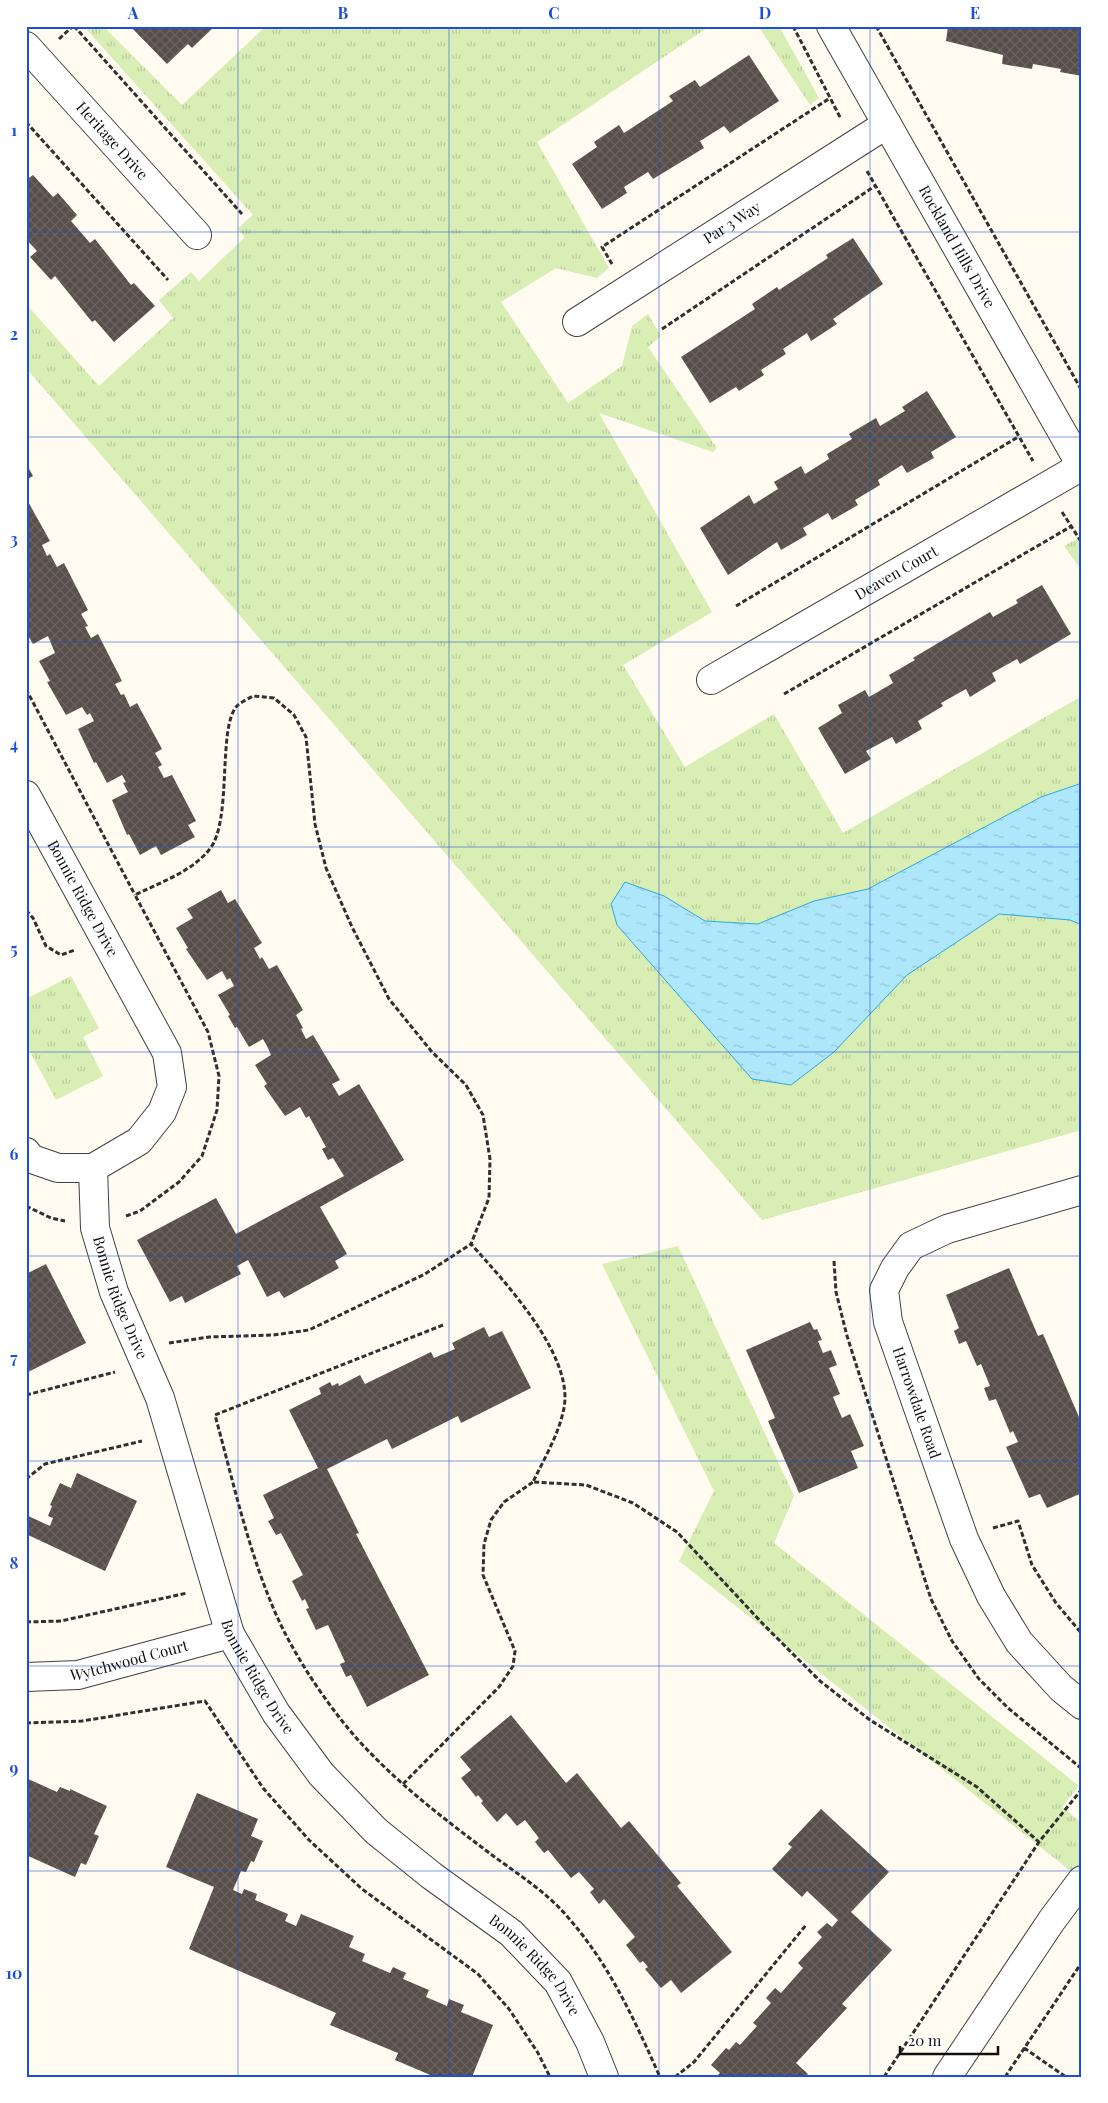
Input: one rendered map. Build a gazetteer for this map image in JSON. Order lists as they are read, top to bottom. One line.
{"streets":{"street":["Heritage Drive","Par 3 Way","Rockland Hills Drive","Deaven Court","Bonnie Ridge Drive","Harrowdale Road","Wytchwood Court"]},"crossings":[["Par 3 Way","Rockland Hills Drive"],["Rockland Hills Drive","Deaven Court"],["Bonnie Ridge Drive","Wytchwood Court"]],"scale_bar":"20 m","grid":{"columns":["A","B","C","D","E"],"rows":["1","2","3","4","5","6","7","8","9","10"]}}
